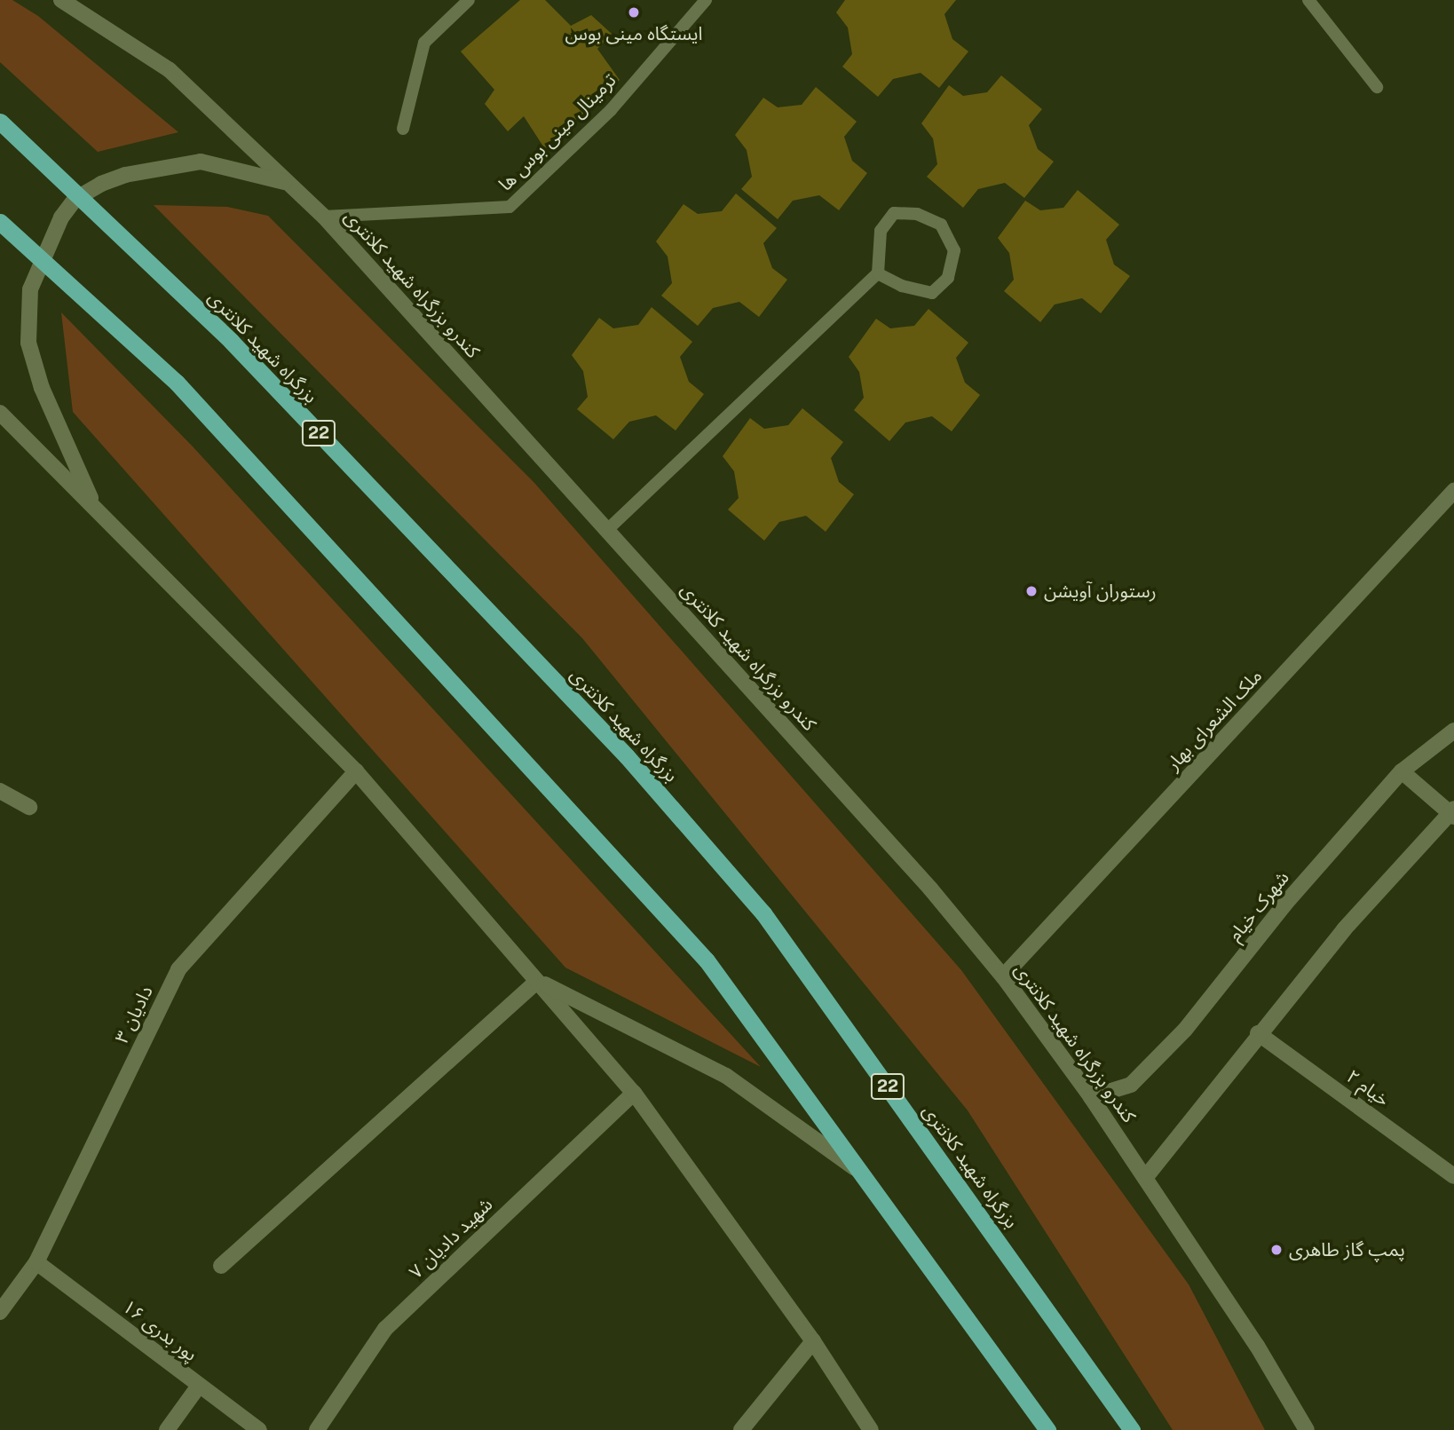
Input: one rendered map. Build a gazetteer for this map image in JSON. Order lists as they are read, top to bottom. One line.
{"streets":{"highway":["بزرگراه شهید کلانتری","22"],"main road":["کندرو بزرگراه شهید کلانتری","ملک الشعرای بهار","شهرک خیام","دادیان ۳","خیام ۲","شهید دادیان ۷","پور بدری ۱۶"],"lane":["ترمینال مینی بوس ها"]},"crossings":[["ترمینال مینی بوس ها","کندرو بزرگراه شهید کلانتری"],["کندرو بزرگراه شهید کلانتری","ملک الشعرای بهار"],["کندرو بزرگراه شهید کلانتری","شهرک خیام"],["دادیان ۳","پور بدری ۱۶"]],"places":["ایستگاه مینی بوس","رستوران آویشن","پمپ گاز طاهری"]}
